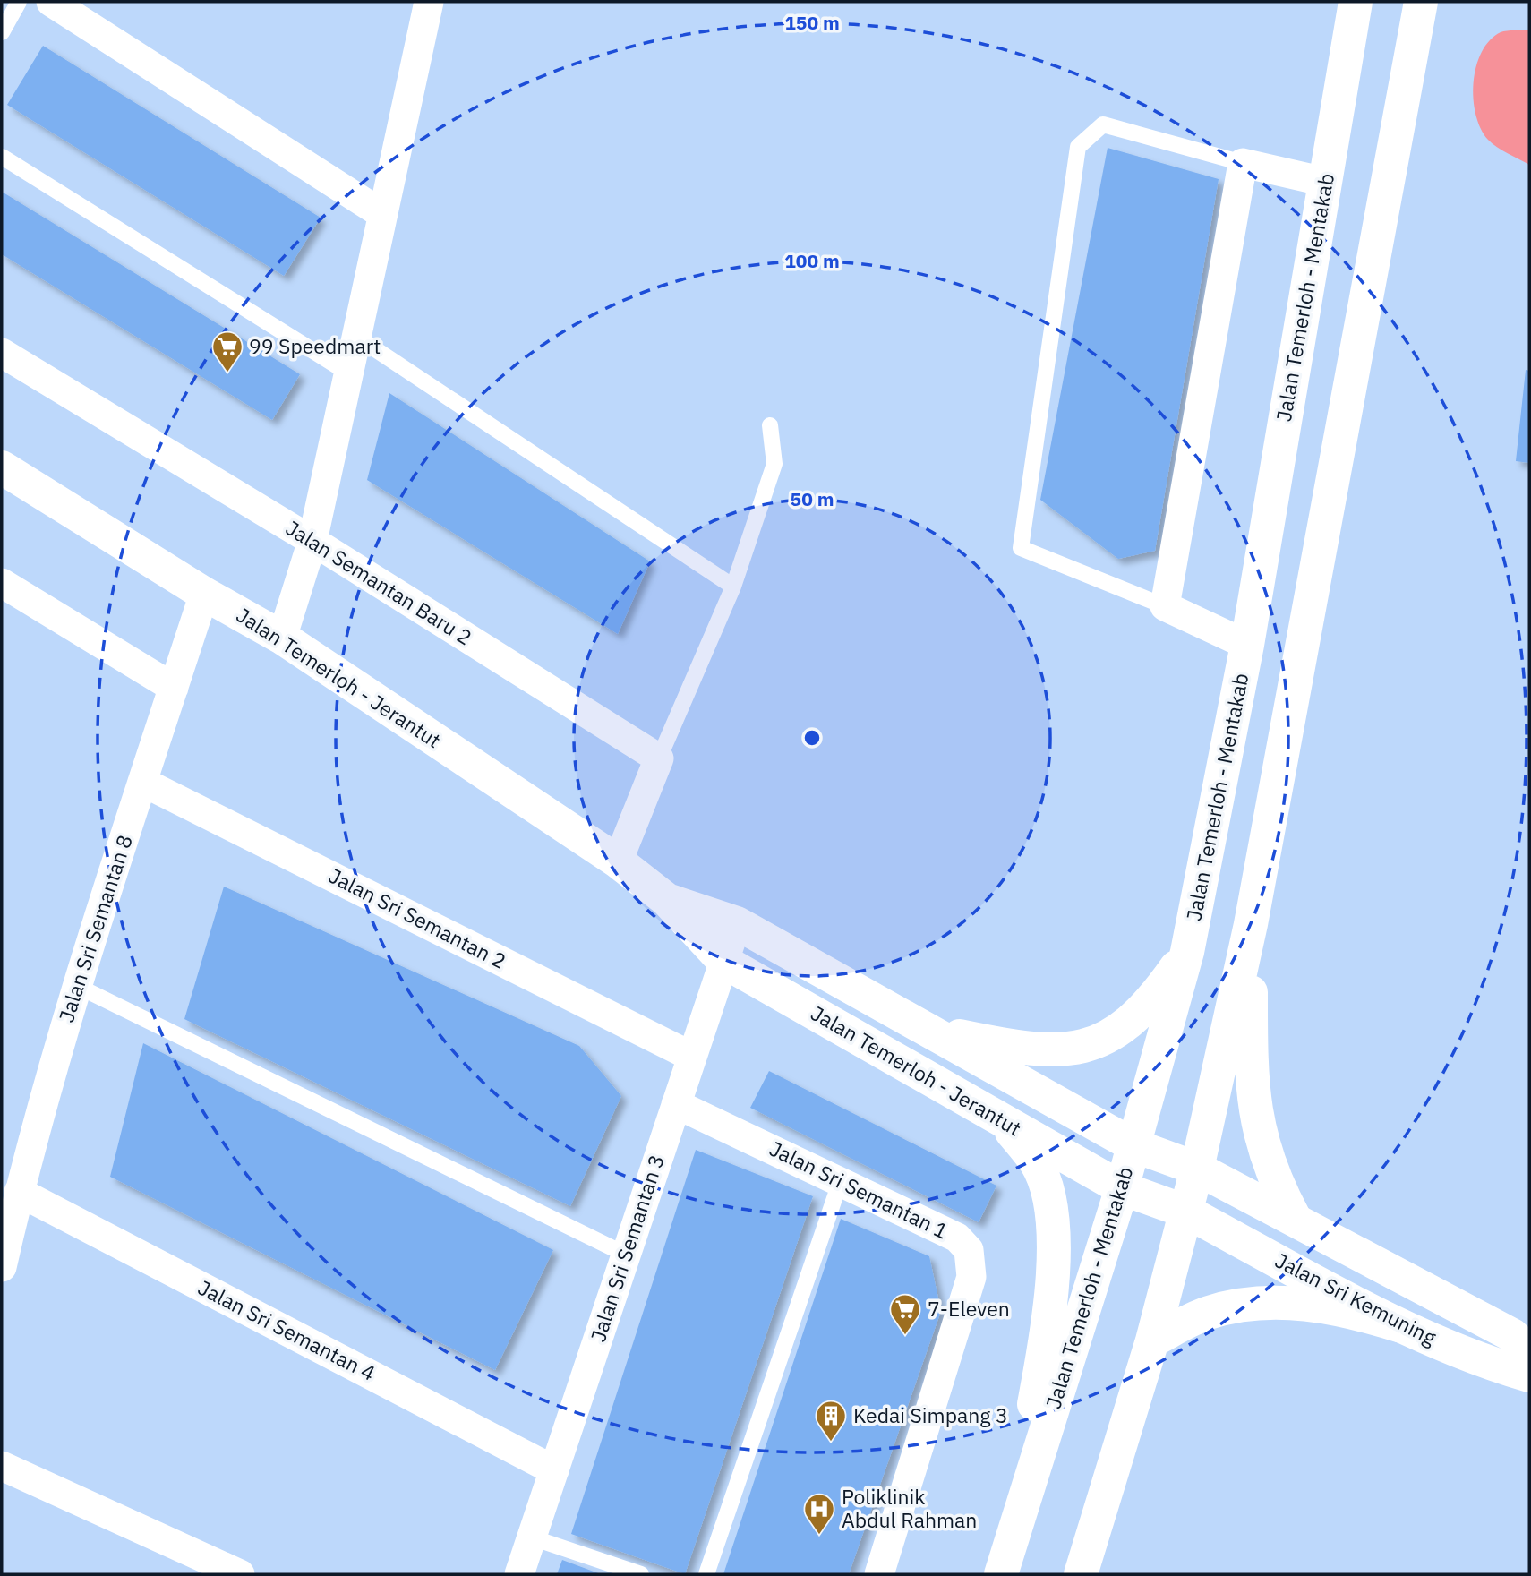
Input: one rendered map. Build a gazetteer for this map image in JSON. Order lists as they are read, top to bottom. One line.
{"streets":{"main road":["Jalan Temerloh - Mentakab","Jalan Temerloh - Jerantut","Jalan Sri Kemuning"],"street":["Jalan Semantan Baru 2","Jalan Sri Semantan 2","Jalan Sri Semantan 8","Jalan Sri Semantan 1","Jalan Sri Semantan 3","Jalan Sri Semantan 4"]},"crossings":[["Jalan Temerloh - Mentakab","Jalan Temerloh - Jerantut"],["Jalan Temerloh - Jerantut","Jalan Sri Semantan 8"],["Jalan Temerloh - Jerantut","Jalan Sri Semantan 3"],["Jalan Temerloh - Jerantut","Jalan Sri Kemuning"],["Jalan Sri Semantan 2","Jalan Sri Semantan 8"],["Jalan Sri Semantan 2","Jalan Sri Semantan 3"],["Jalan Sri Semantan 8","Jalan Sri Semantan 4"],["Jalan Sri Semantan 1","Jalan Sri Semantan 3"],["Jalan Sri Semantan 3","Jalan Sri Semantan 4"]],"places":{"supermarket":["99 Speedmart","7-Eleven"],"building":["Kedai Simpang 3"],"hospital":["Poliklinik Abdul Rahman"]},"rings":["150 m","100 m","50 m"]}
